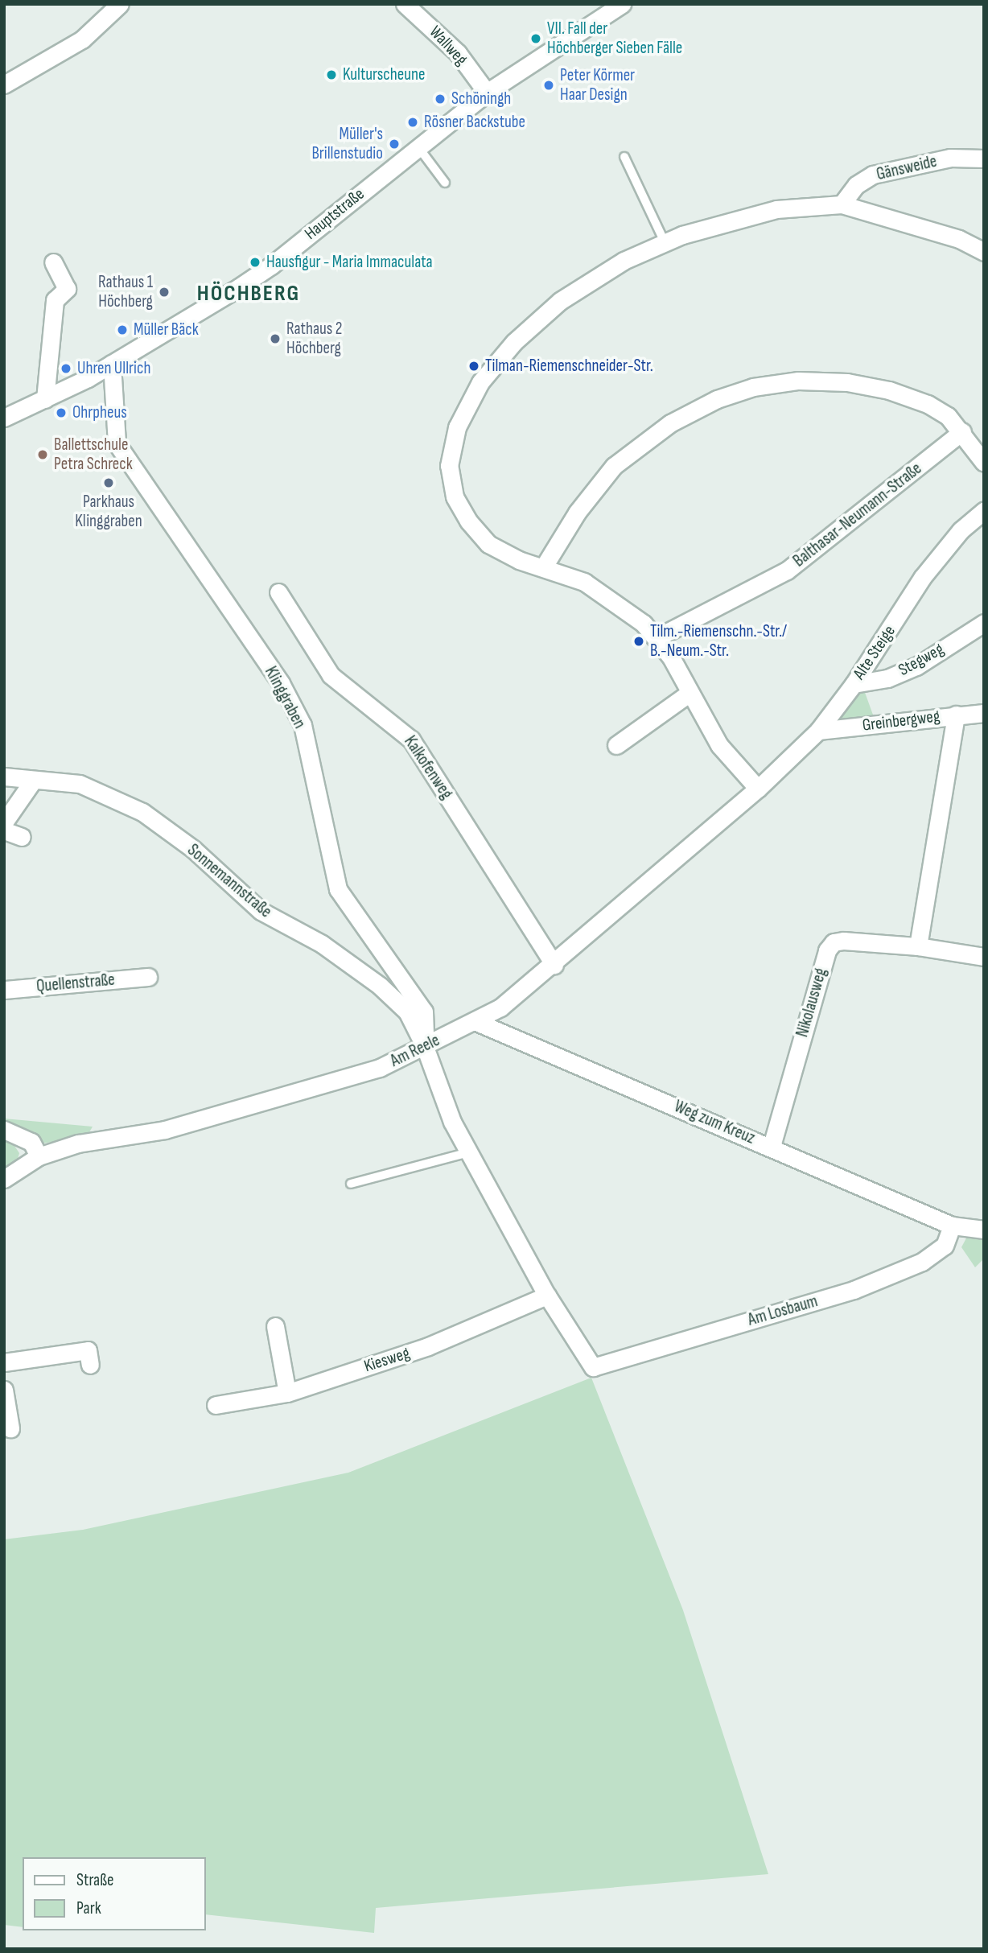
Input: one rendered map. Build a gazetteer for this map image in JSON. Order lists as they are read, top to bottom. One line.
{"streets":{"street":["Wallweg","Gänsweide","Hauptstraße","Balthasar-Neumann-Straße","Alte Steige","Stegweg","Klinggraben","Greinbergweg","Kalkofenweg","Sonnemannstraße","Quellenstraße","Nikolausweg","Am Reele","Weg zum Kreuz","Am Losbaum","Kiesweg"]},"crossings":[["Wallweg","Hauptstraße"],["Hauptstraße","Klinggraben"],["Alte Steige","Stegweg"],["Alte Steige","Greinbergweg"],["Alte Steige","Am Reele"],["Klinggraben","Sonnemannstraße"],["Klinggraben","Am Reele"],["Kalkofenweg","Am Reele"],["Sonnemannstraße","Am Reele"],["Nikolausweg","Weg zum Kreuz"],["Am Reele","Weg zum Kreuz"],["Weg zum Kreuz","Am Losbaum"],["Am Losbaum","Kiesweg"]],"districts":["HÖCHBERG"],"places":["VII. Fall der Höchberger Sieben Fälle","Kulturscheune","Peter Körmer Haar Design","Schöningh","Rösner Backstube","Müller's Brillenstudio","Hausfigur - Maria Immaculata","Rathaus 1 Höchberg","Müller Bäck","Rathaus 2 Höchberg","Tilman-Riemenschneider-Str.","Uhren Ullrich","Ohrpheus","Ballettschule Petra Schreck","Parkhaus Klinggraben","Tilm.-Riemenschn.-Str./ B.-Neum.-Str."],"legend":["Straße","Park"]}
